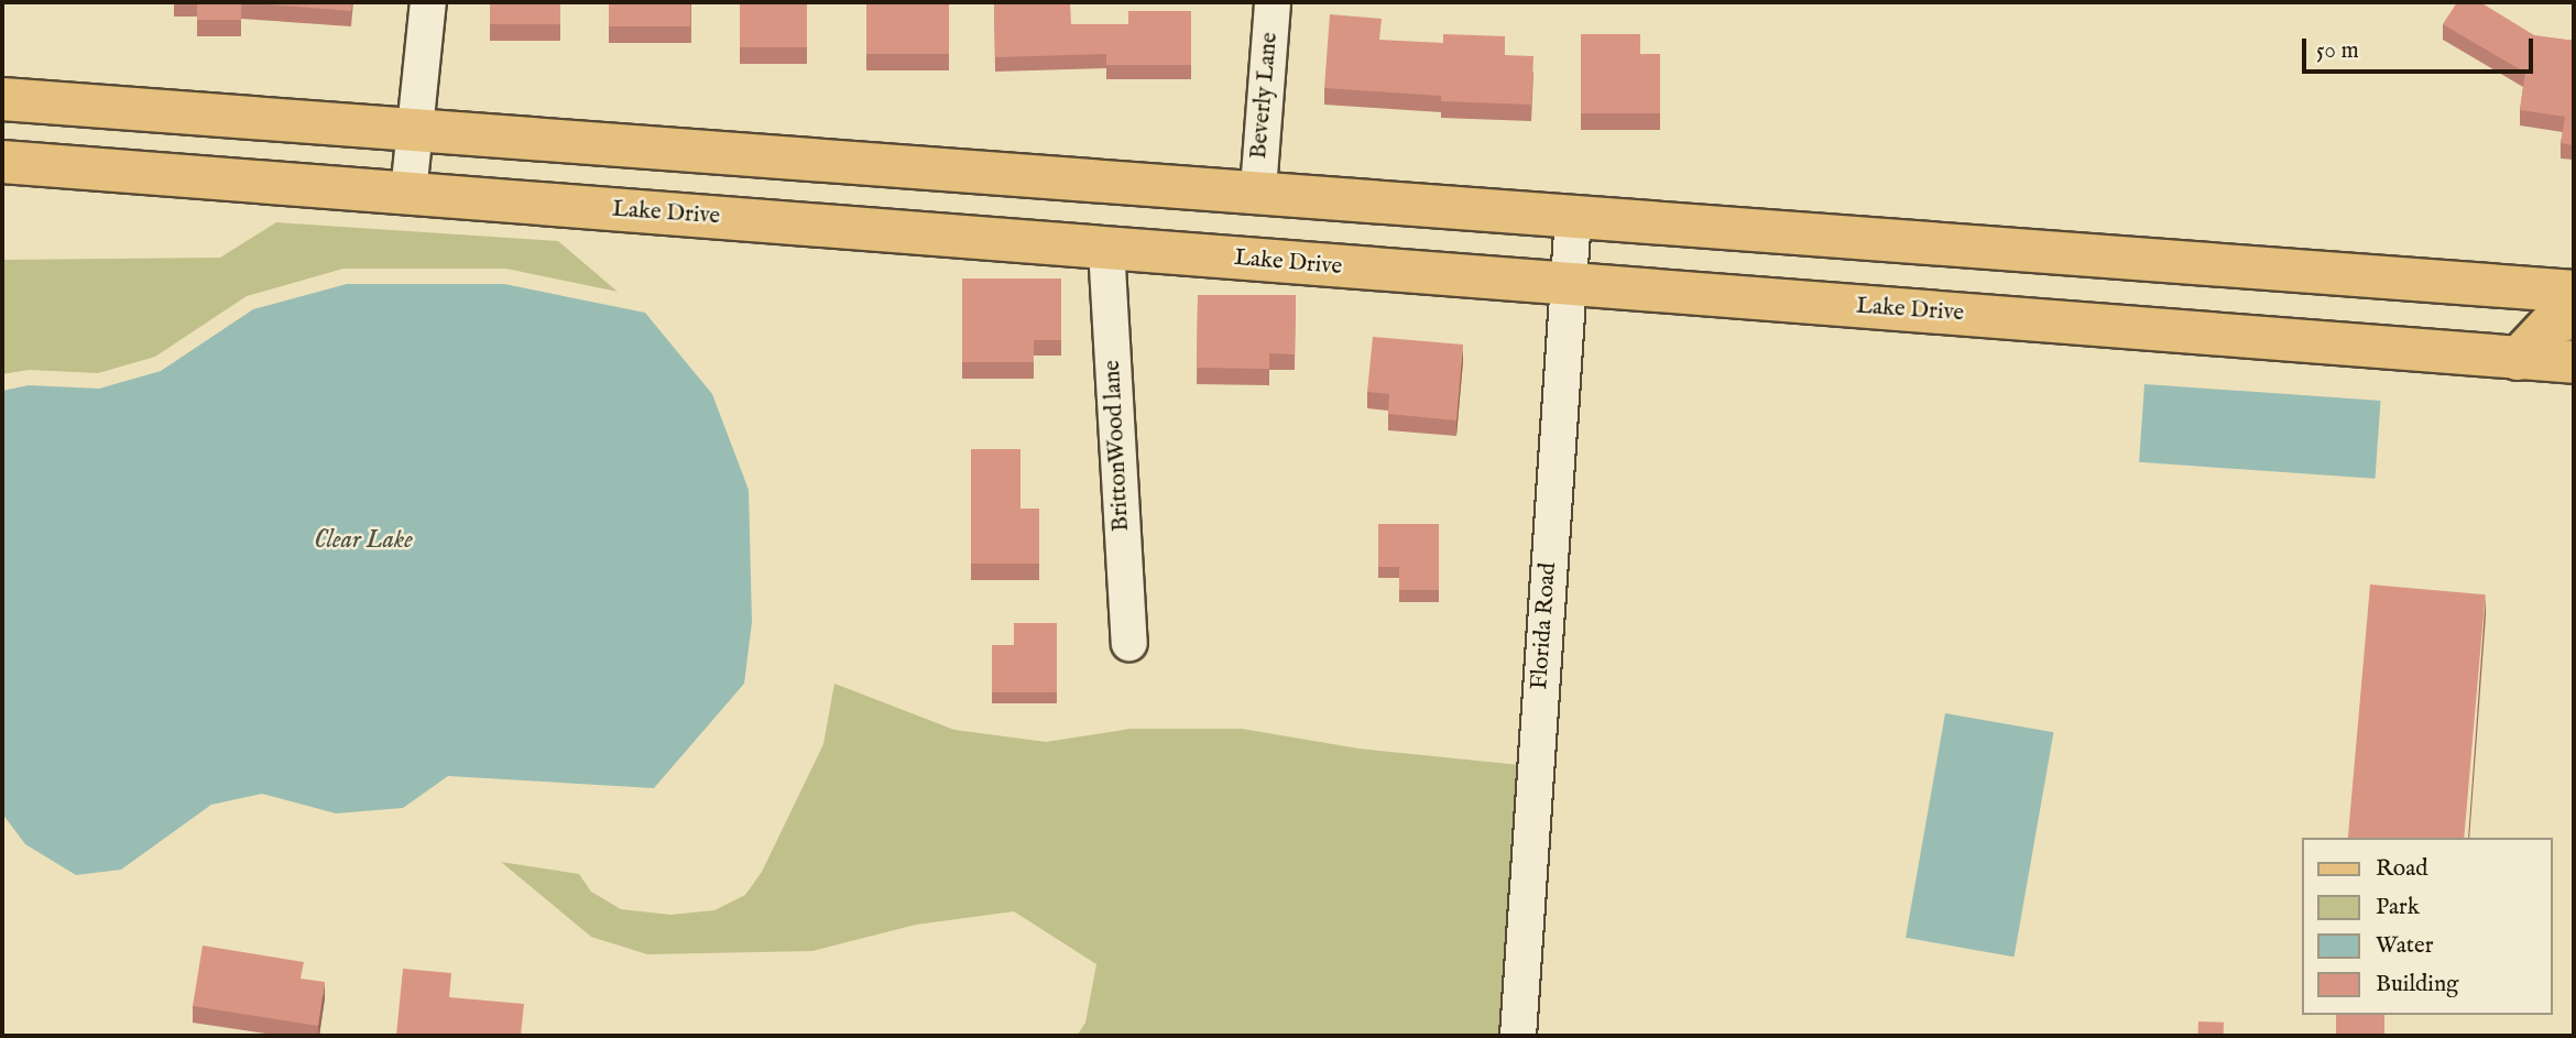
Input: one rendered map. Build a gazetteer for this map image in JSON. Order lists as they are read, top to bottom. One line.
{"streets":{"main road":["Lake Drive"],"street":["Beverly Lane","BrittonWood lane","Florida Road"]},"crossings":[["Lake Drive","BrittonWood lane"],["Lake Drive","Florida Road"]],"water":["Clear Lake"],"legend":["Road","Park","Water","Building"],"scale_bar":"50 m"}
